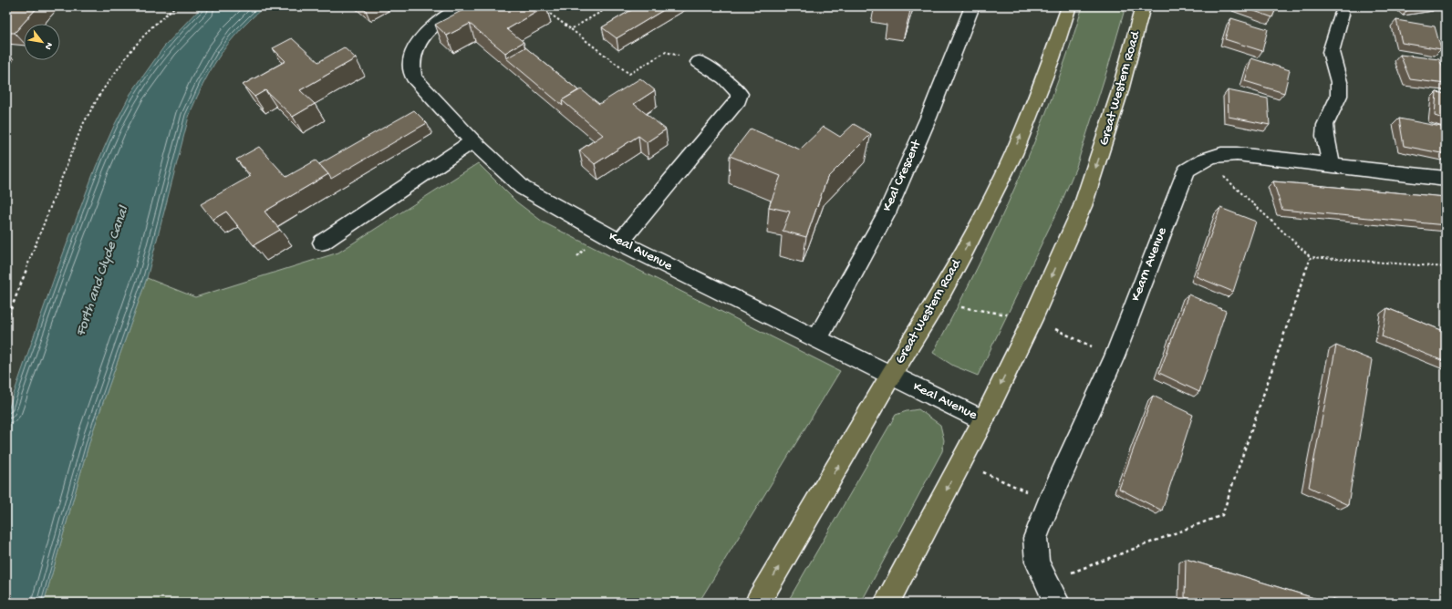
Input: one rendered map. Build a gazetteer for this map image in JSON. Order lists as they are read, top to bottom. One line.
{"streets":{"main road":["Great Western Road"],"street":["Keal Crescent","Keal Avenue","Kearn Avenue"]},"crossings":[["Great Western Road","Keal Avenue"],["Keal Crescent","Keal Avenue"]],"water":["Forth and Clyde Canal"],"north":"bottom right"}
